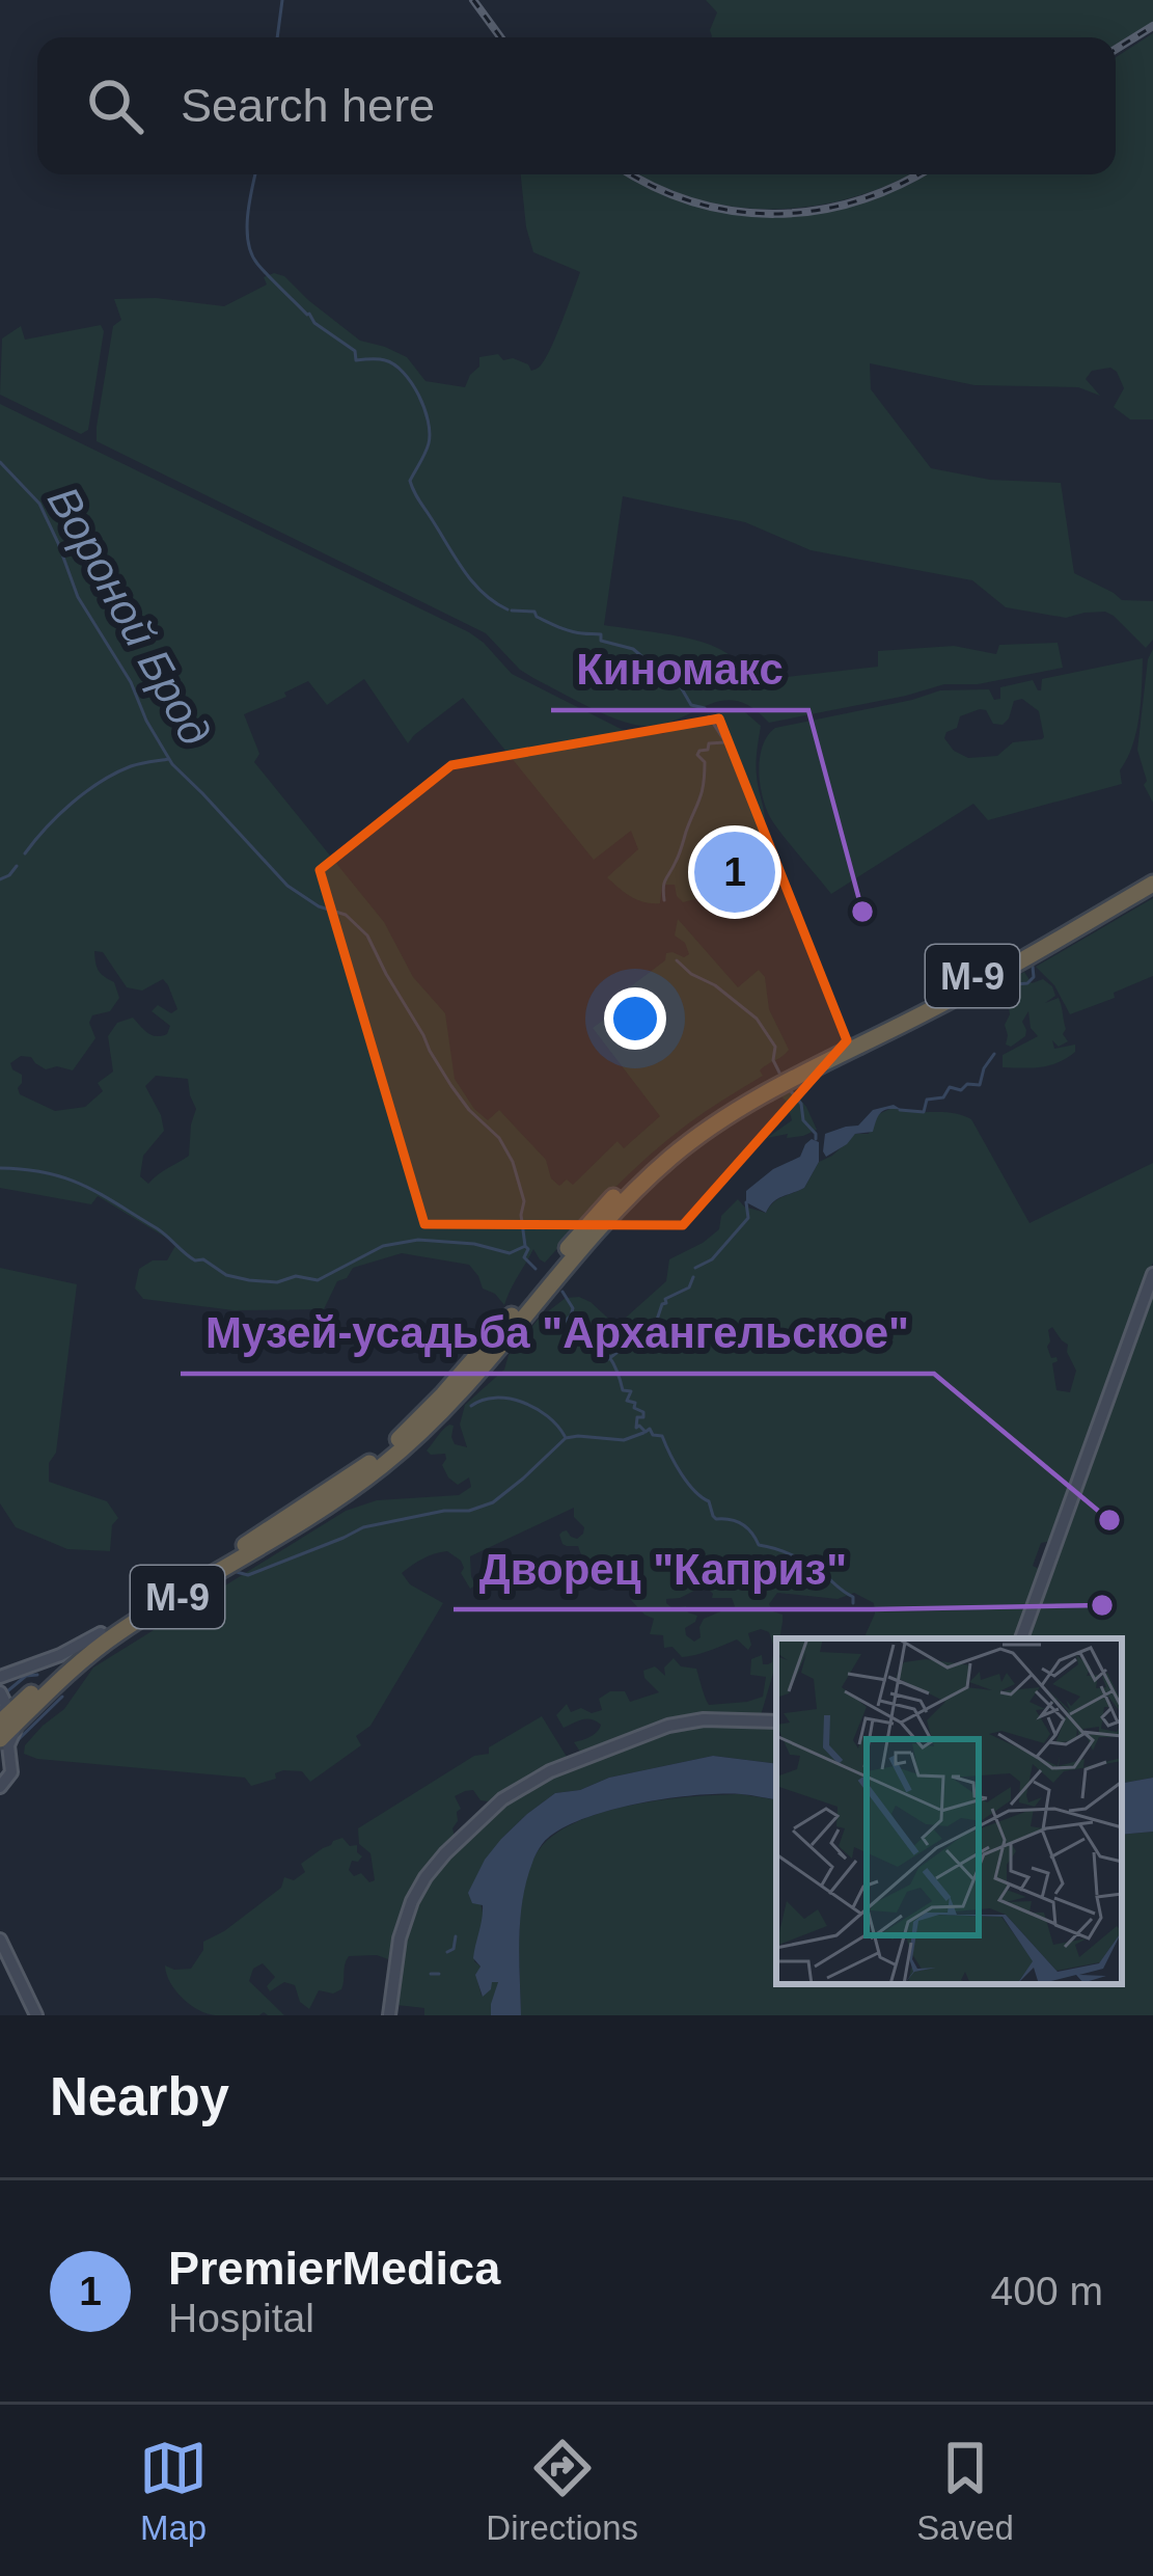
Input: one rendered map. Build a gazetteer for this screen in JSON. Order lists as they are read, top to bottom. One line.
{"streets":{"highway":["М-9"]},"water":["Вороной Брод"],"places":["Киномакс","Музей-усадьба \"Архангельское\"","Дворец \"Каприз\""],"page":{"search":"Search here","pins":"1","heading":"Nearby","list":[{"mark":"1","name":"PremierMedica","note":"Hospital","value":"400 m"}],"nav":["Map","Directions","Saved"]}}
